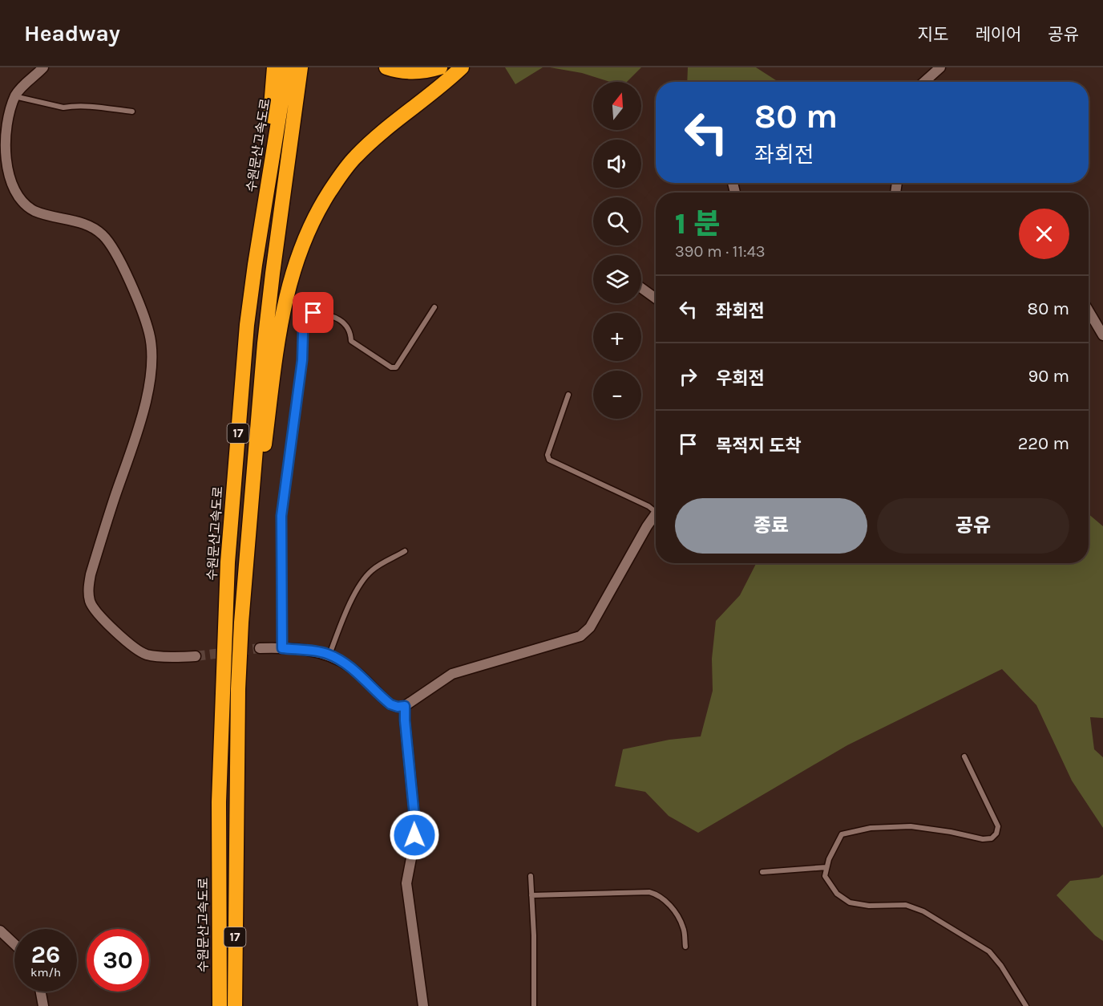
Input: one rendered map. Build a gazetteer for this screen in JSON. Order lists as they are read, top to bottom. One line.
{"streets":{"highway":["수원문산고속도로","17"]},"north":"top","page":{"header":"Headway","nav":["지도","레이어","공유"],"map_buttons":["+","−"],"turn":["80 m","좌회전"],"heading":["1 분","390 m · 11:43"],"list":[{"name":"좌회전","value":"80 m"},{"name":"우회전","value":"90 m"},{"name":"목적지 도착","value":"220 m"}],"buttons":["종료","공유"],"speed":"26 km/h","limit":"30"}}
